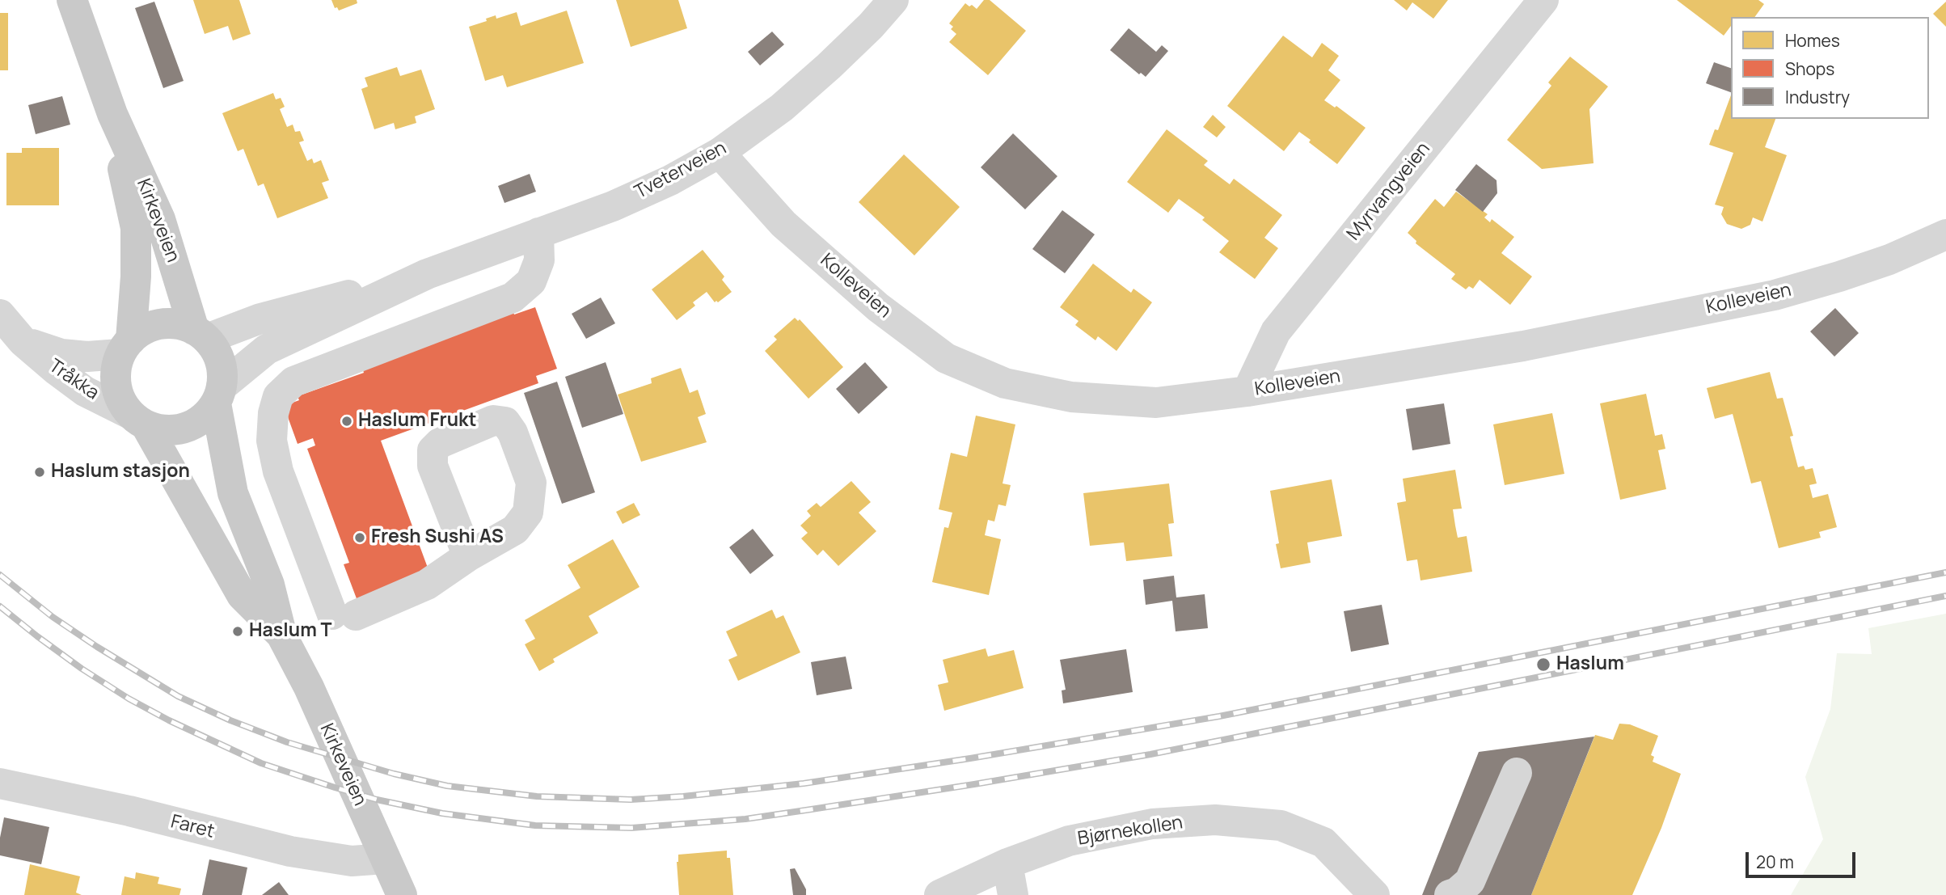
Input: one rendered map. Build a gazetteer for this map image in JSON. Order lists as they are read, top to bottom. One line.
{"streets":{"main road":["Kirkeveien"],"street":["Tveterveien","Myrvangveien","Kolleveien","Tråkka","Faret","Bjørnekollen"]},"crossings":[["Tveterveien","Kirkeveien"],["Tveterveien","Kolleveien"],["Tveterveien","Tråkka"],["Myrvangveien","Kolleveien"],["Kirkeveien","Tråkka"],["Kirkeveien","Faret"]],"places":["Haslum Frukt","Haslum stasjon","Fresh Sushi AS","Haslum T","Haslum"],"legend":["Homes","Shops","Industry"],"scale_bar":"20 m"}
